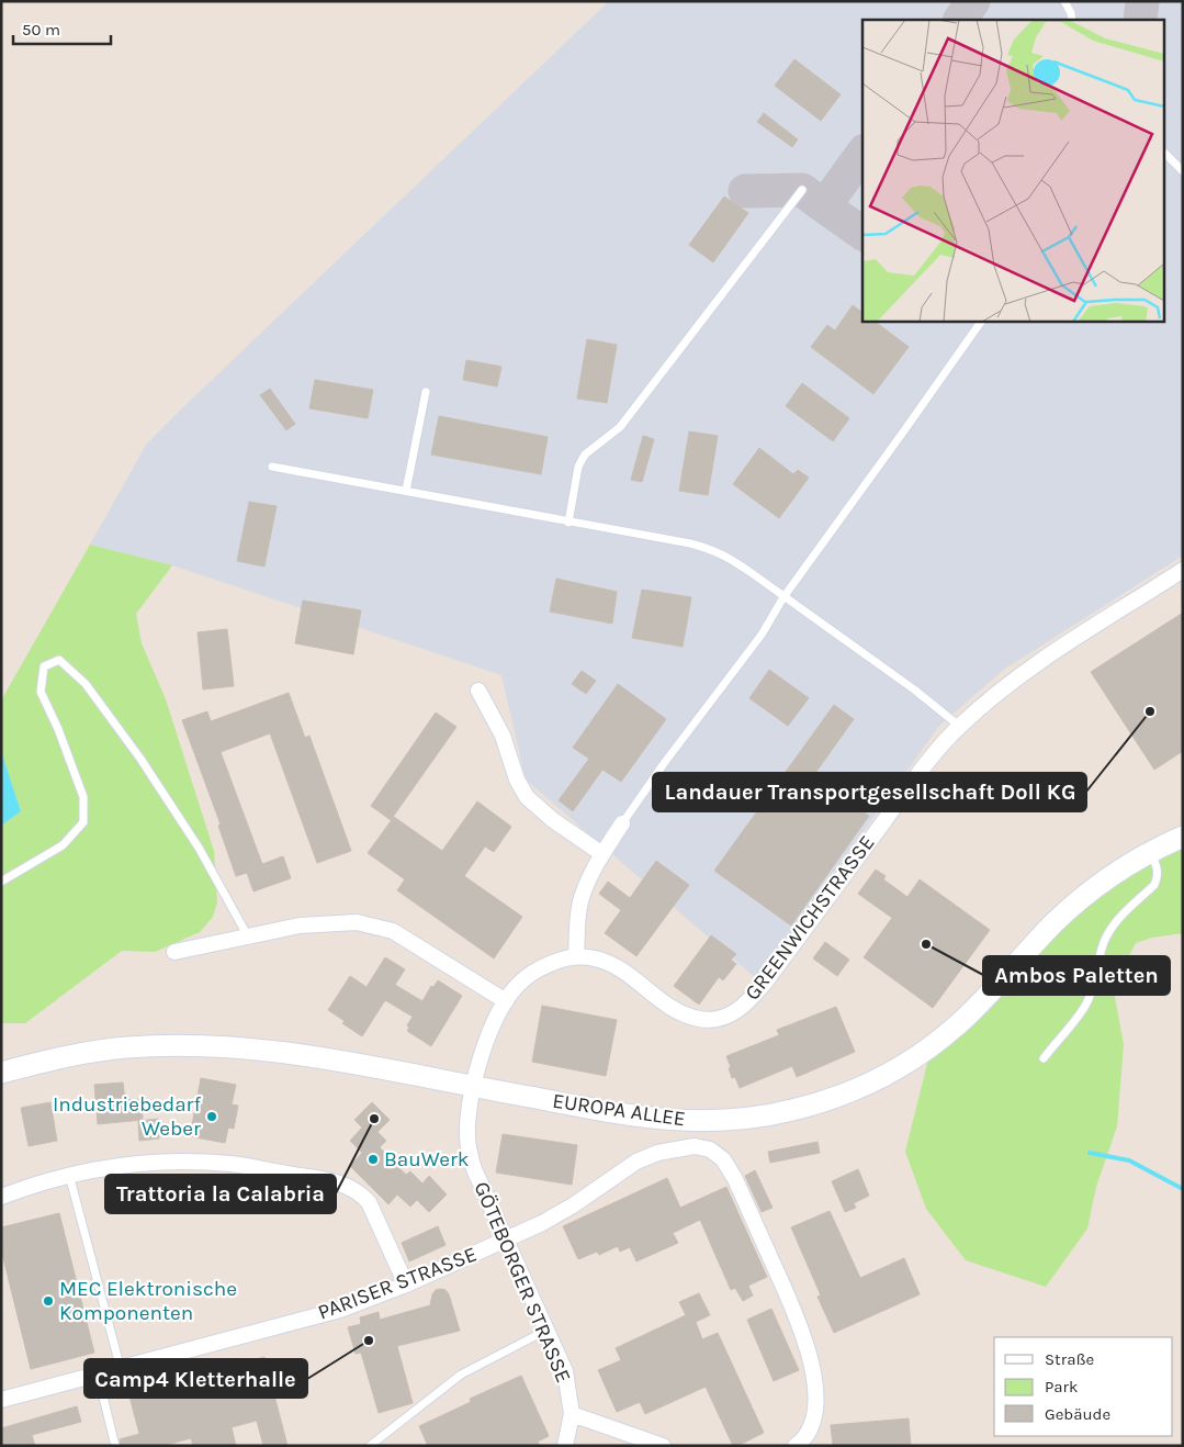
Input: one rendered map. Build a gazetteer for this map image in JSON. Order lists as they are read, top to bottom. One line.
{"streets":{"main road":["EUROPA ALLEE"],"street":["GREENWICHSTRASSE","GÖTEBORGER STRASSE","PARISER STRASSE"]},"crossings":[["GREENWICHSTRASSE","EUROPA ALLEE"],["GREENWICHSTRASSE","GÖTEBORGER STRASSE"],["EUROPA ALLEE","GÖTEBORGER STRASSE"],["GÖTEBORGER STRASSE","PARISER STRASSE"]],"places":["Landauer Transportgesellschaft Doll KG","Ambos Paletten","Industriebedarf Weber","Trattoria la Calabria","BauWerk","MEC Elektronische Komponenten","Camp4 Kletterhalle"],"legend":["Straße","Park","Gebäude"],"scale_bar":"50 m"}
